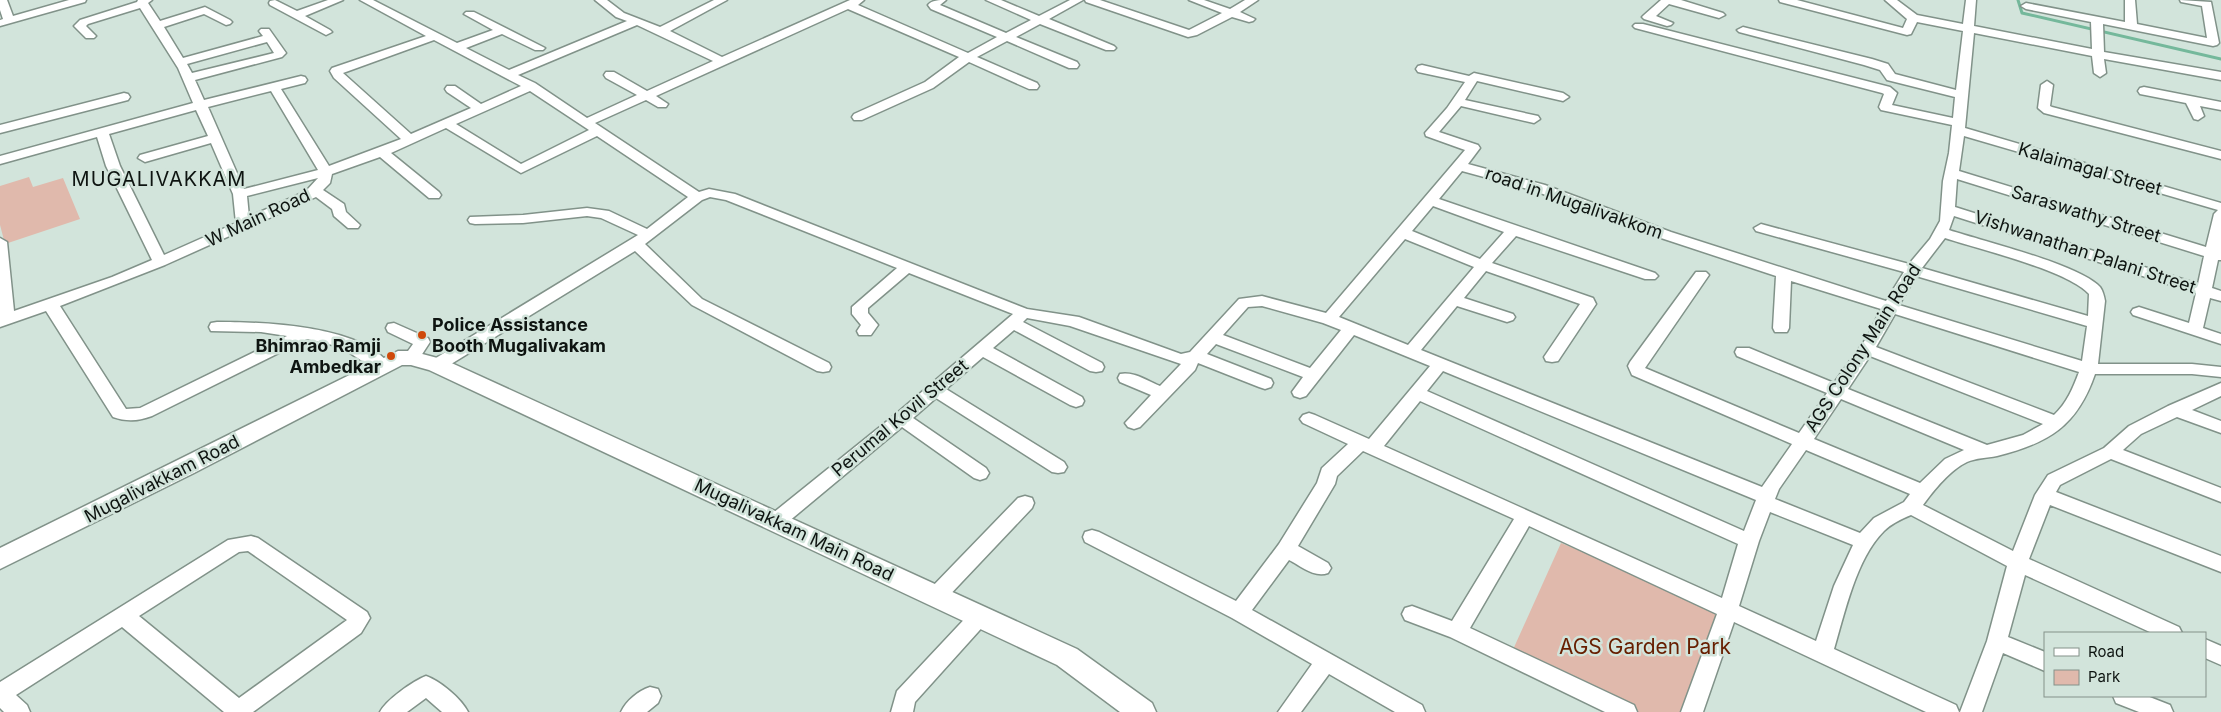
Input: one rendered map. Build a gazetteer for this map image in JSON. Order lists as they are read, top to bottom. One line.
{"streets":{"street":["Kalaimagal Street","road in Mugalivakkom","Saraswathy Street","W Main Road","Vishwanathan Palani Street","AGS Colony Main Road","Perumal Kovil Street","Mugalivakkam Road","Mugalivakkam Main Road"]},"crossings":[["Kalaimagal Street","AGS Colony Main Road"],["road in Mugalivakkom","AGS Colony Main Road"],["Saraswathy Street","AGS Colony Main Road"],["Vishwanathan Palani Street","AGS Colony Main Road"],["Perumal Kovil Street","Mugalivakkam Main Road"],["Mugalivakkam Road","Mugalivakkam Main Road"]],"districts":["MUGALIVAKKAM"],"parks":["AGS Garden Park"],"places":["Police Assistance Booth Mugalivakam","Bhimrao Ramji Ambedkar"],"legend":["Road","Park"]}
